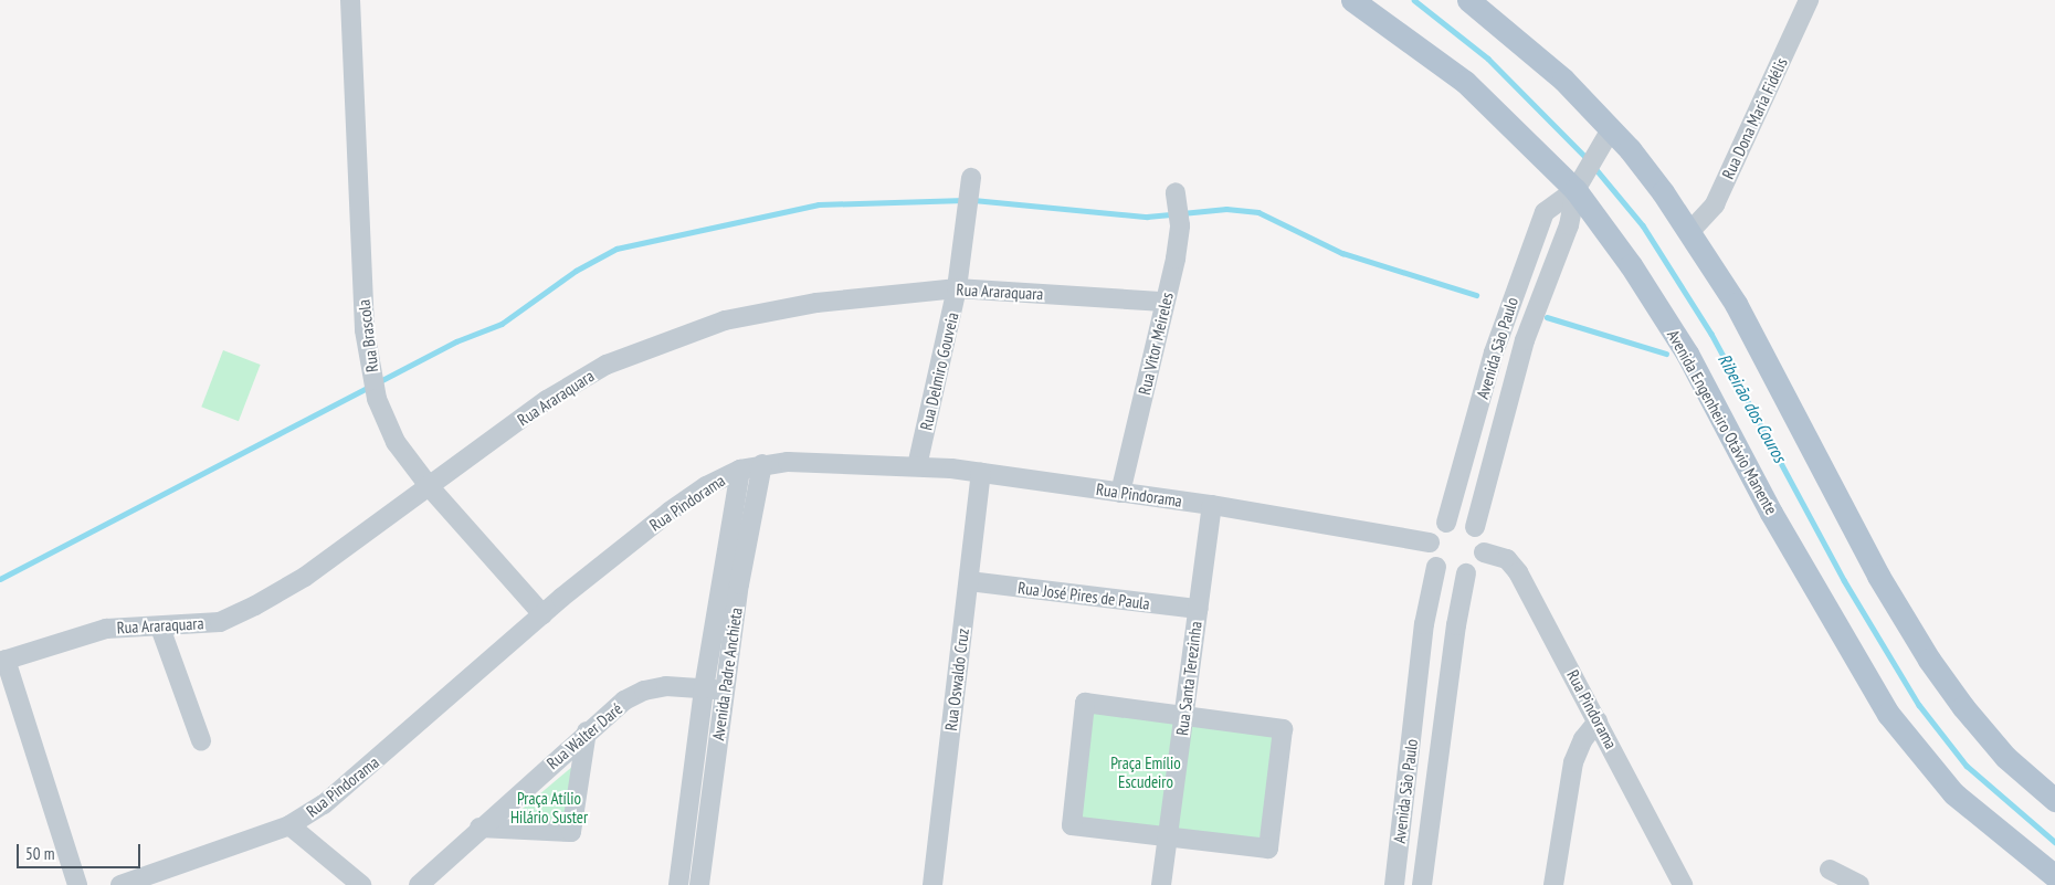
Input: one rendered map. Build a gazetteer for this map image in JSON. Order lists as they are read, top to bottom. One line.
{"streets":{"main road":["Avenida Engenheiro Otávio Manente"],"street":["Rua Dona Maria Fidélis","Rua Araraquara","Rua Brascola","Rua Vitor Meireles","Avenida São Paulo","Rua Delmiro Gouveia","Rua Pindorama","Rua José Pires de Paula","Avenida Padre Anchieta","Rua Santa Terezinha","Rua Oswaldo Cruz","Rua Walter Daré"]},"crossings":[["Rua Araraquara","Rua Brascola"],["Rua Araraquara","Rua Vitor Meireles"],["Rua Araraquara","Rua Delmiro Gouveia"],["Rua Brascola","Rua Pindorama"],["Rua Vitor Meireles","Rua Pindorama"],["Avenida São Paulo","Avenida Engenheiro Otávio Manente"],["Avenida São Paulo","Rua Pindorama"],["Rua Delmiro Gouveia","Rua Pindorama"],["Rua Pindorama","Avenida Padre Anchieta"],["Rua Pindorama","Rua Santa Terezinha"],["Rua Pindorama","Rua Oswaldo Cruz"],["Rua José Pires de Paula","Rua Santa Terezinha"],["Rua José Pires de Paula","Rua Oswaldo Cruz"],["Avenida Padre Anchieta","Rua Walter Daré"]],"water":["Ribeirão dos Couros"],"parks":["Praça Emílio Escudeiro","Praça Atílio Hilário Suster"],"scale_bar":"50 m"}
